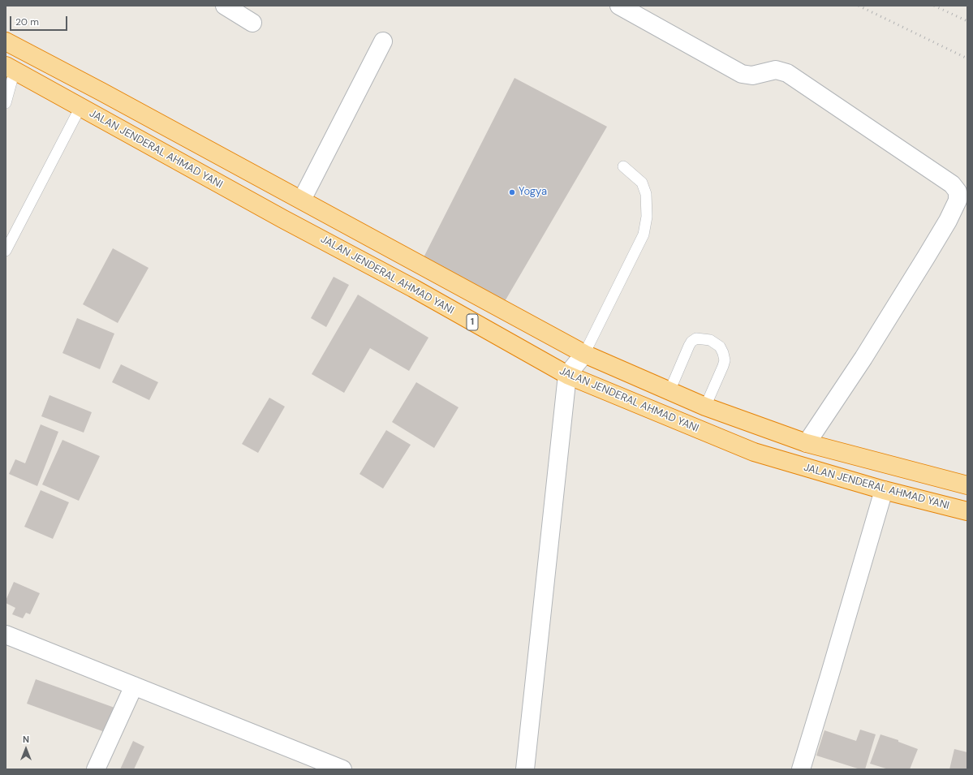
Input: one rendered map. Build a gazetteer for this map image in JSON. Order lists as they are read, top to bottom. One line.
{"streets":{"highway":["JALAN JENDERAL AHMAD YANI","1"]},"places":["Yogya"],"scale_bar":"20 m","north":"top"}
